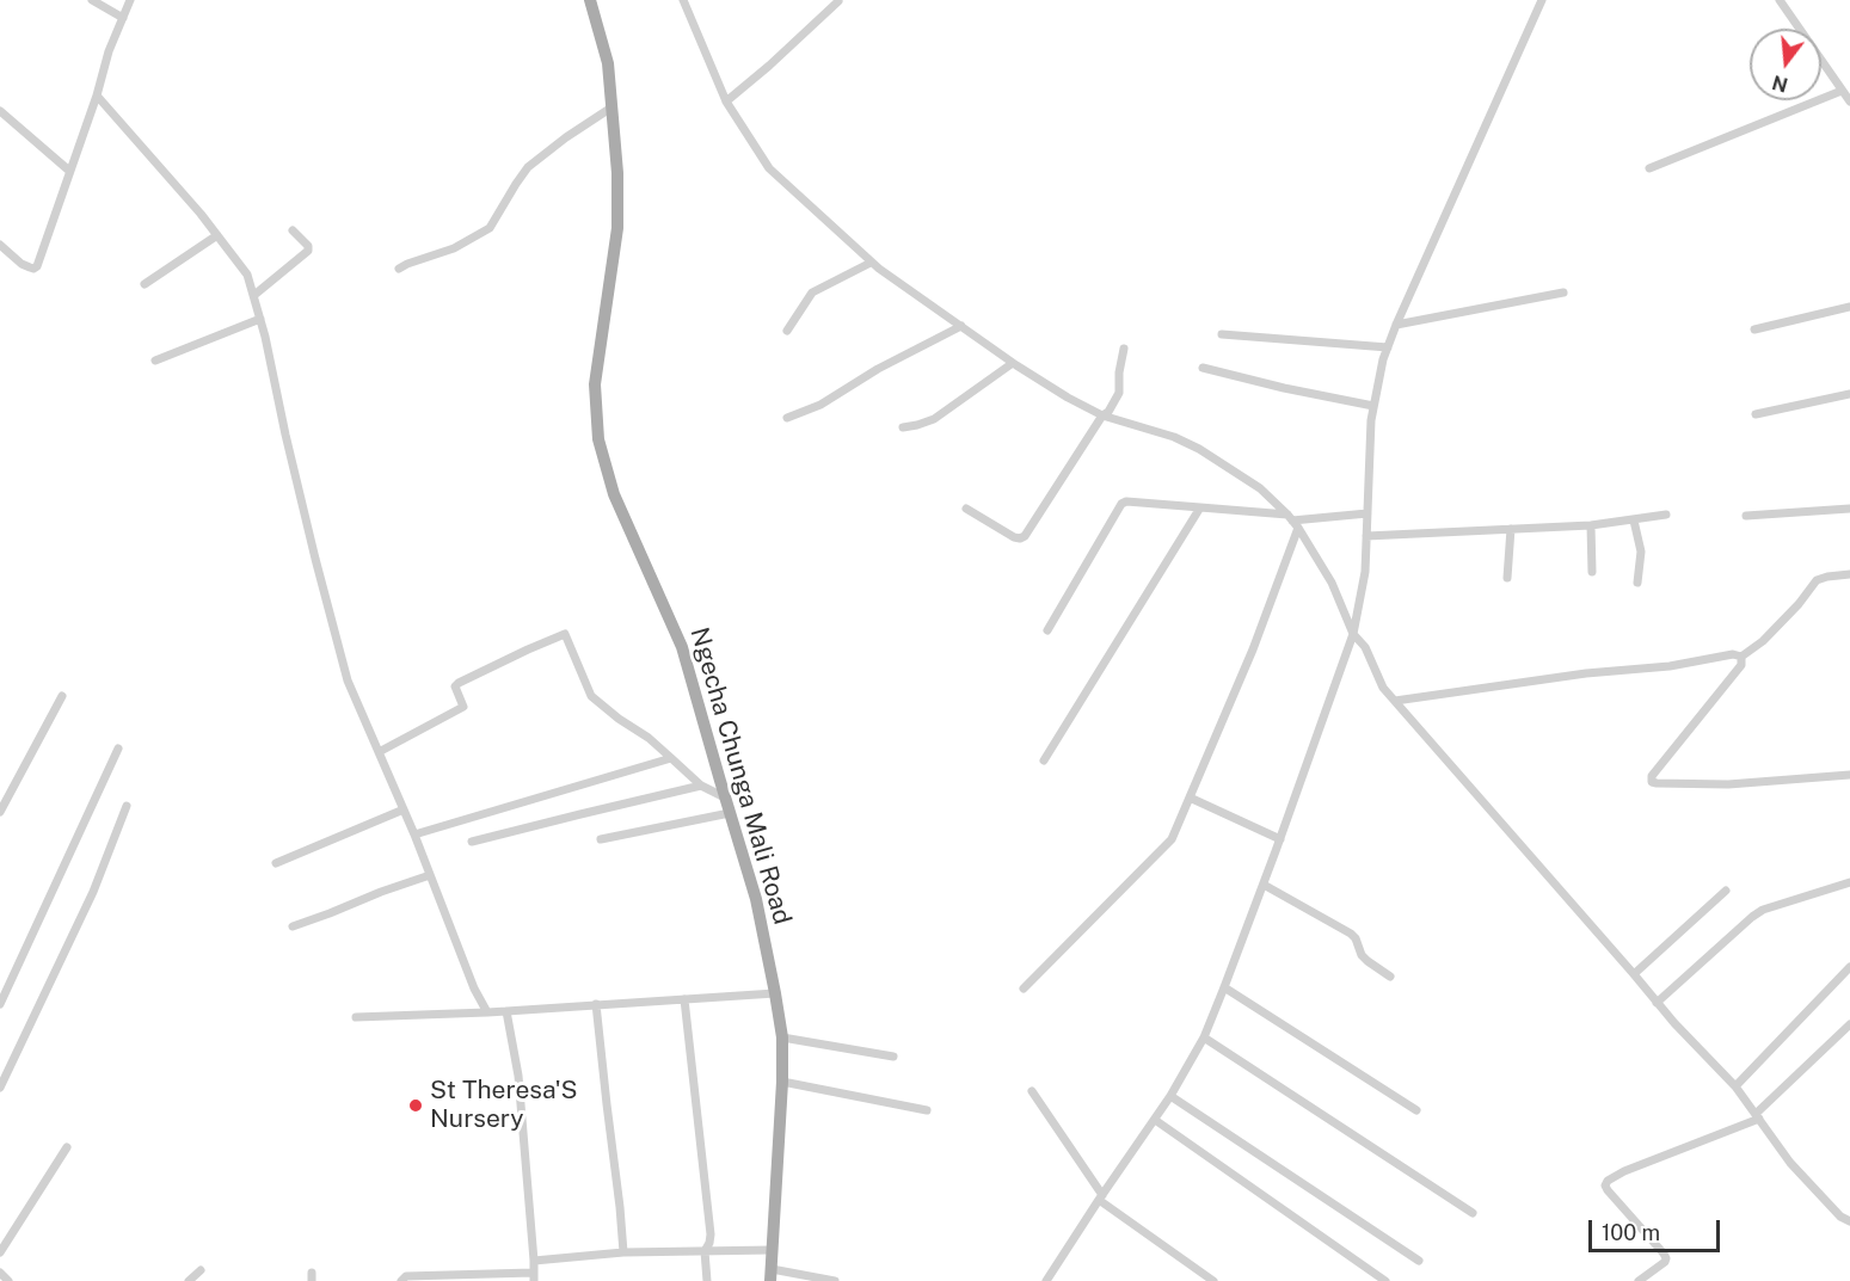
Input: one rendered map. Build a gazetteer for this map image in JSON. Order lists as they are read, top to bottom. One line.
{"streets":{"main road":["Ngecha Chunga Mali Road"]},"places":["St Theresa'S Nursery"],"scale_bar":"100 m","north":"bottom"}
